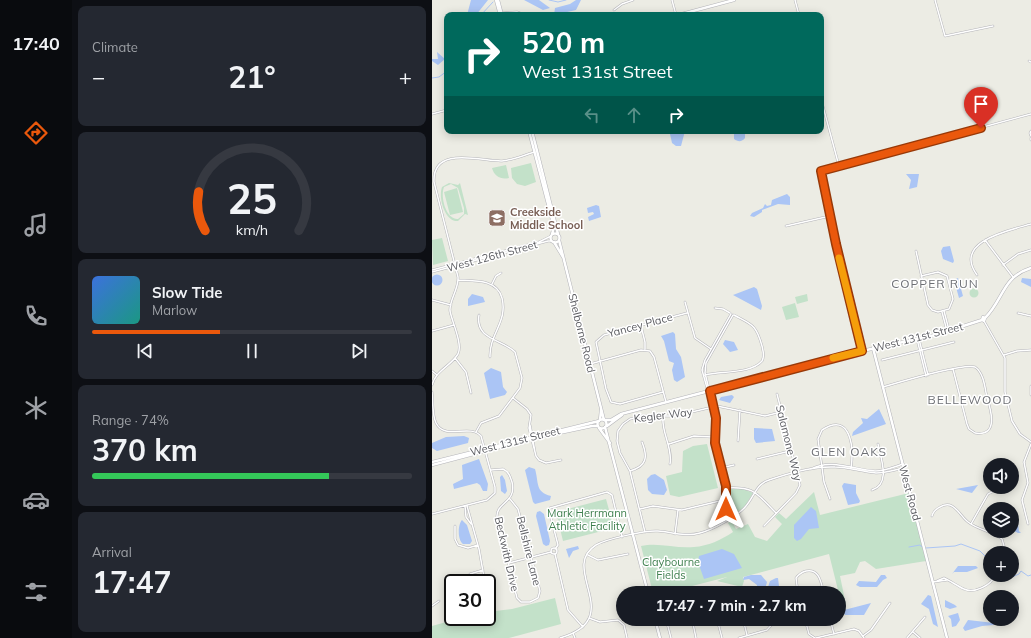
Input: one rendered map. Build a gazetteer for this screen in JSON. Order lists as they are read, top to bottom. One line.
{"streets":{"street":["West 126th Street","Yancey Place","Shelborne Road","West 131st Street","Kegler Way","Salamone Way","West Road","Bellshire Lane","Beckwith Drive"]},"crossings":[["West 126th Street","Shelborne Road"],["Shelborne Road","West 131st Street"],["West 131st Street","West Road"],["Bellshire Lane","Beckwith Drive"]],"districts":["COPPER RUN","BELLEWOOD","GLEN OAKS"],"parks":["Mark Herrmann Athletic Facility","Claybourne Fields"],"places":{"school or university":["Creekside Middle School"]},"page":{"tabs":"17:40","tile":["Climate",["Range · 74%","370 km"],["Arrival","17:47"]],"turn":["520 m","West 131st Street"],"heat":["−","21°","+"],"song":["Slow Tide","Marlow"],"map_buttons":["+","−"],"limit":"30","trip":"17:47 · 7 min · 2.7 km","gauge":["25","km/h"]}}
